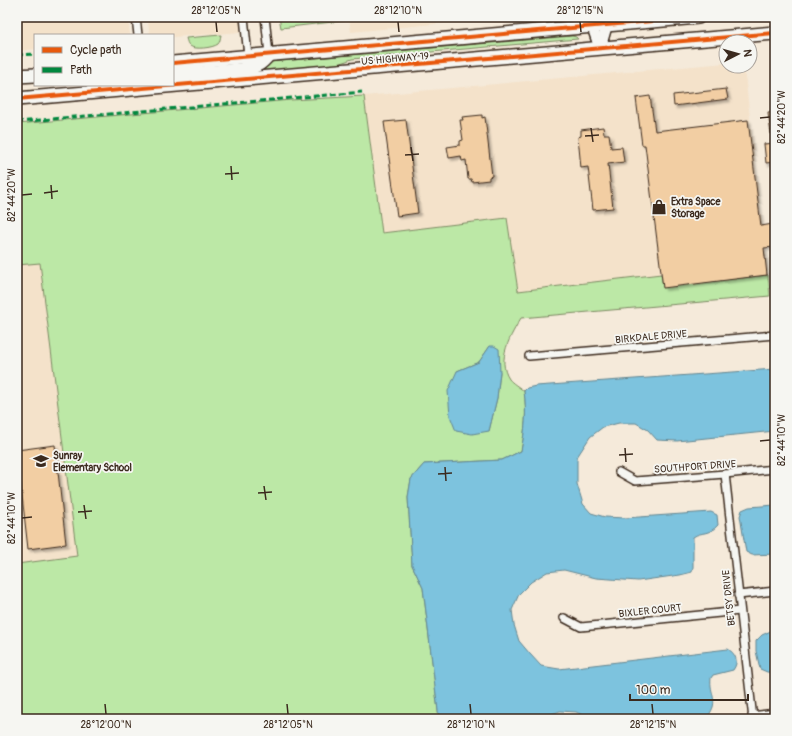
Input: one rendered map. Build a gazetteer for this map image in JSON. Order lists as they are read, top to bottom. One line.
{"streets":{"highway":["US HIGHWAY 19"],"street":["BIRKDALE DRIVE","SOUTHPORT DRIVE","BETSY DRIVE","BIXLER COURT"]},"crossings":[["SOUTHPORT DRIVE","BETSY DRIVE"],["BETSY DRIVE","BIXLER COURT"]],"places":{"shop":["Extra Space Storage"],"school or university":["Sunray Elementary School"]},"legend":["Cycle path","Path"],"scale_bar":"100 m","north":"right","coordinates":["28°12'05\"N","28°12'10\"N","28°12'15\"N","82°44'20\"W","82°44'10\"W","28°12'00\"N"]}
